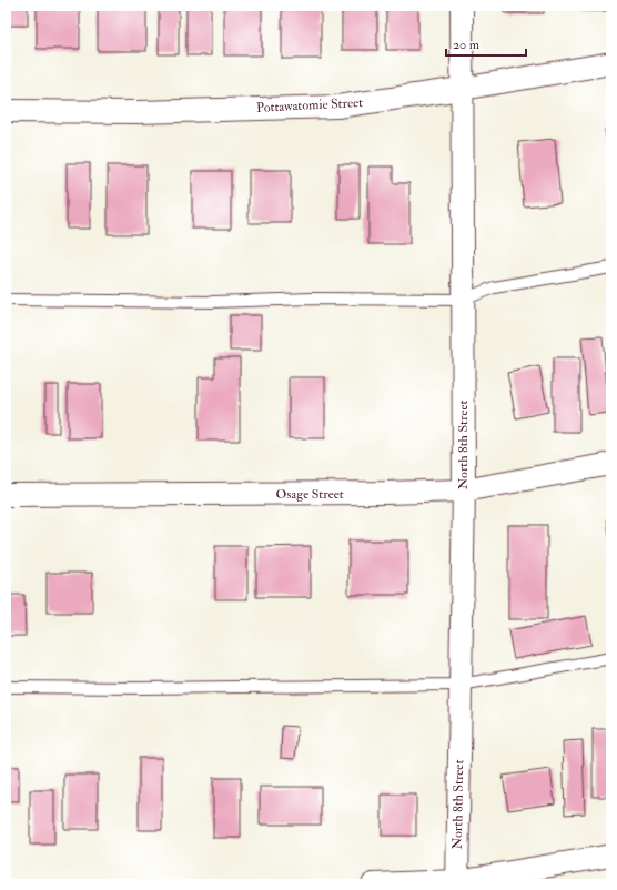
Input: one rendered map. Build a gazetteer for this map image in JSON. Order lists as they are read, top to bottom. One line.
{"streets":{"street":["Pottawatomie Street","North 8th Street","Osage Street"]},"crossings":[["Pottawatomie Street","North 8th Street"],["North 8th Street","Osage Street"]],"scale_bar":"20 m"}
